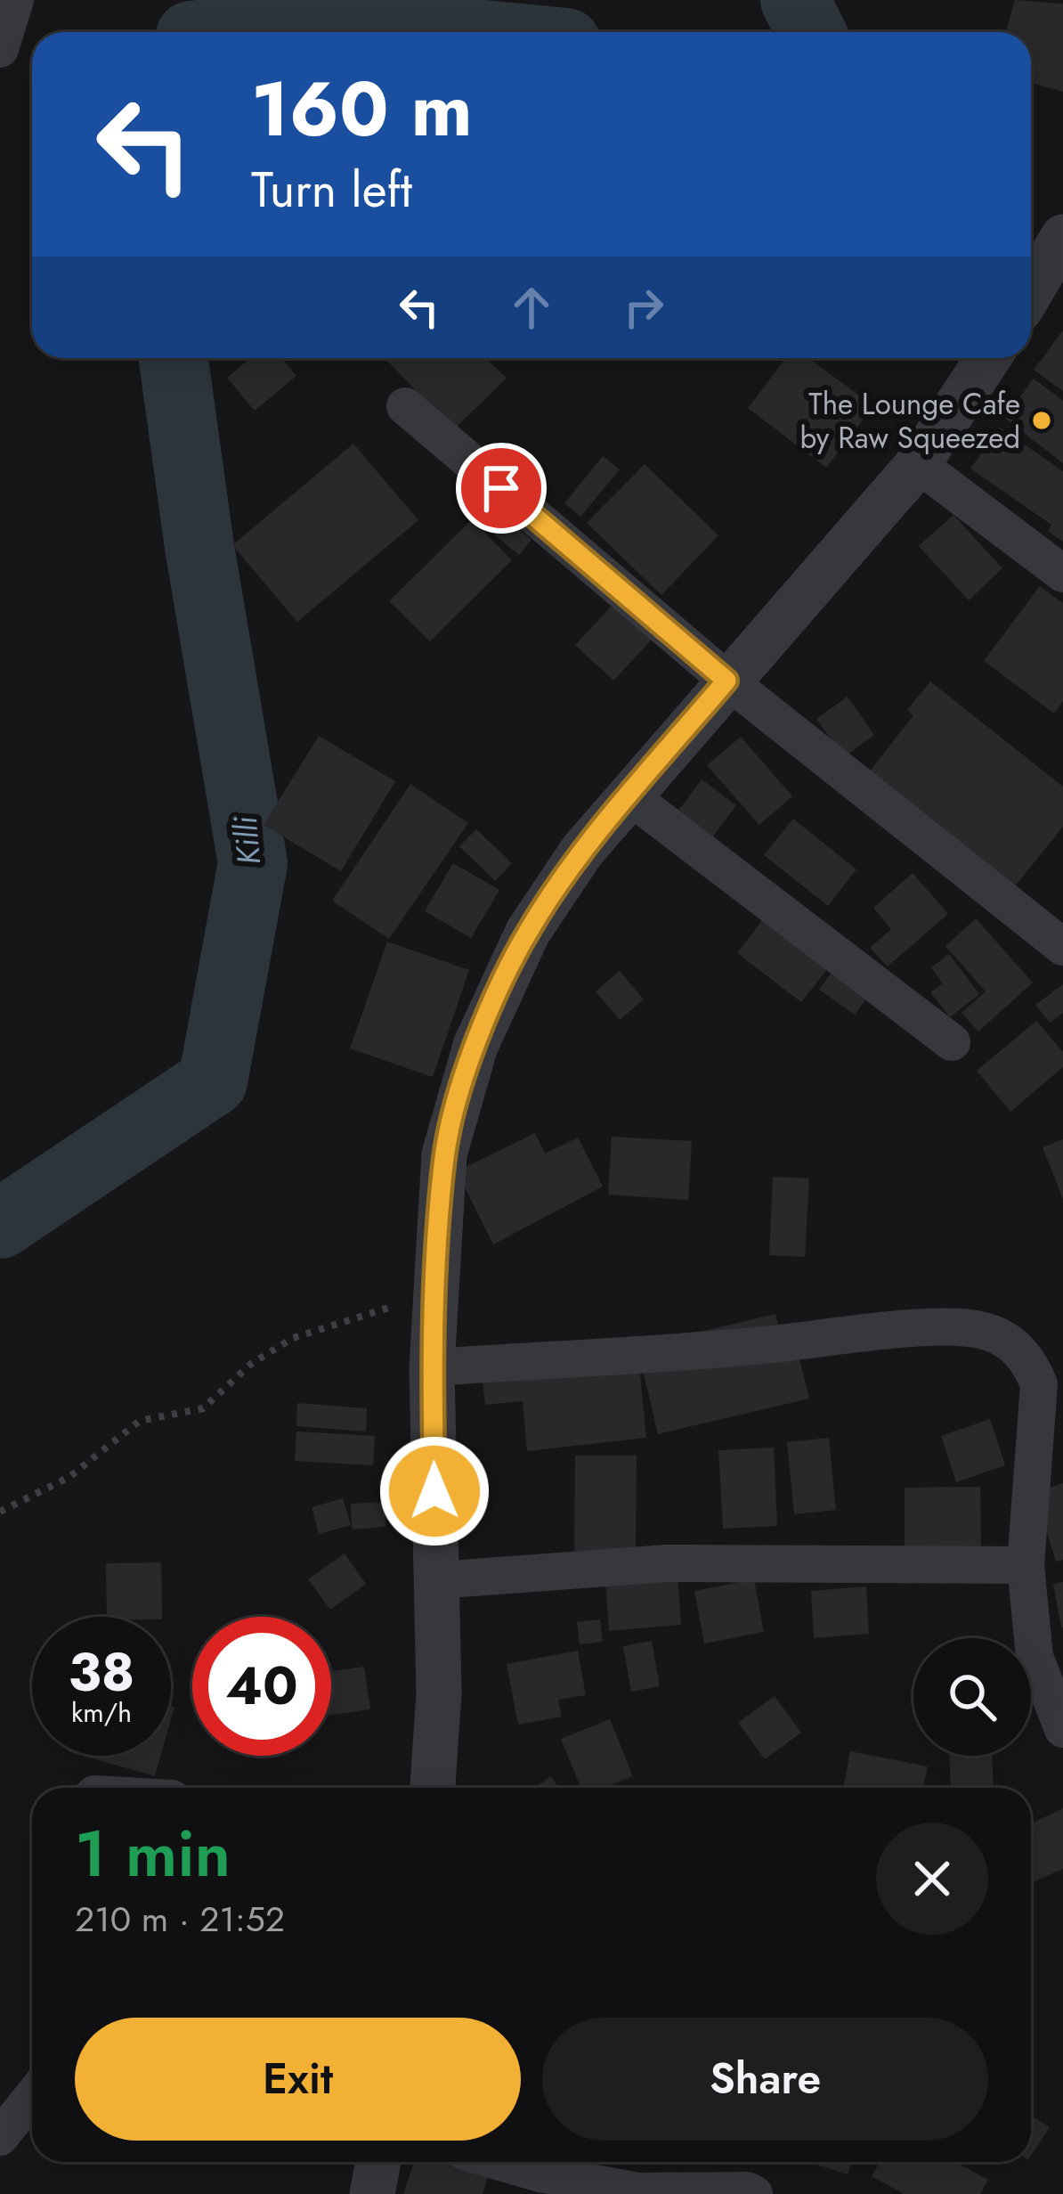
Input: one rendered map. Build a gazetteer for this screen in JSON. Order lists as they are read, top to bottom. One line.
{"water":["Killi"],"places":["The Lounge Cafe by Raw Squeezed"],"page":{"turn":["160 m","Turn left"],"speed":"38 km/h","limit":"40","heading":["1 min","210 m · 21:52"],"buttons":["Exit","Share"]}}
